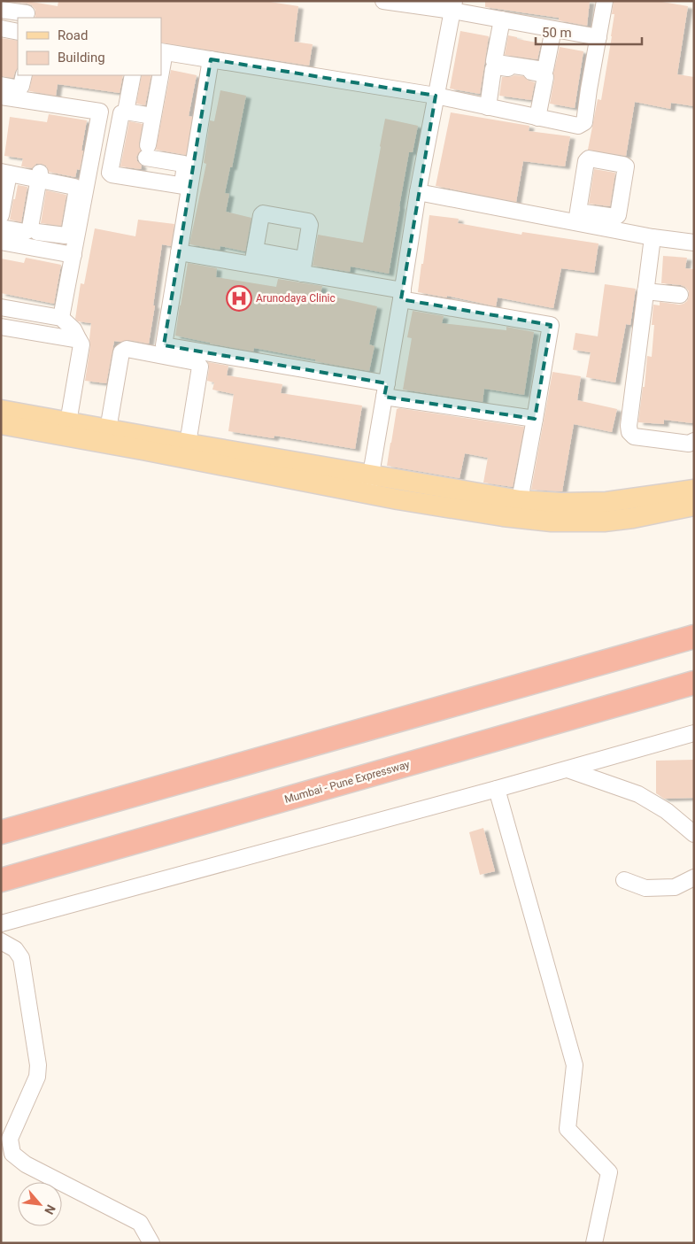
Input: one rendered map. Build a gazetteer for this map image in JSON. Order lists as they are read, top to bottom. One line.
{"streets":{"highway":["Mumbai - Pune Expressway"]},"places":{"hospital":["Arunodaya Clinic"]},"legend":["Road","Building"],"scale_bar":"50 m","north":"bottom right"}
